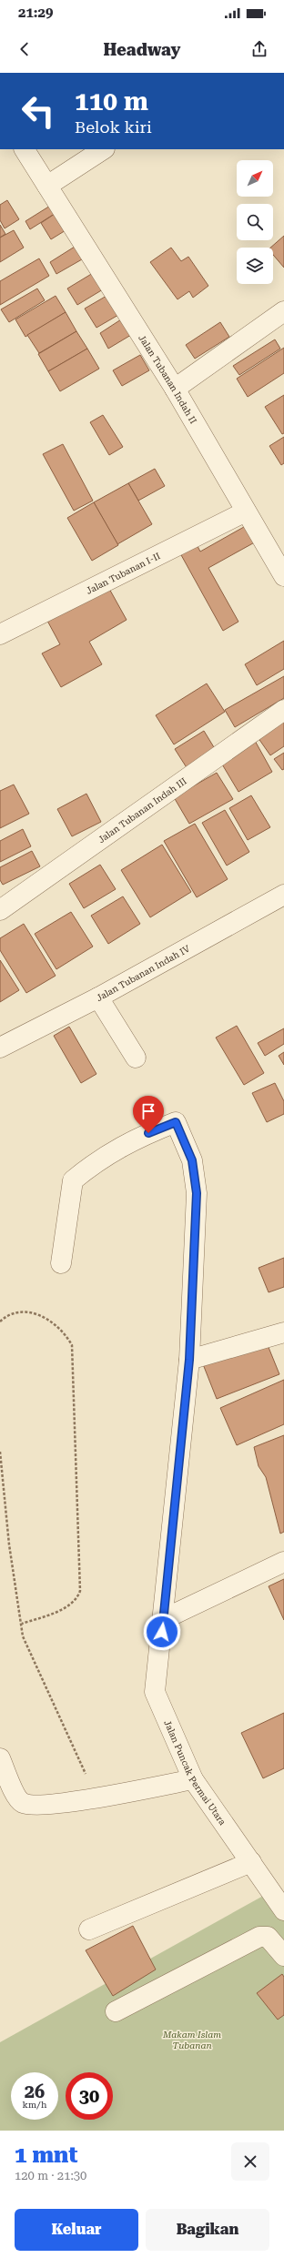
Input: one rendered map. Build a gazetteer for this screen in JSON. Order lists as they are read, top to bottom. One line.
{"streets":{"street":["Jalan Tubanan Indah II","Jalan Tubanan I-II","Jalan Tubanan Indah III","Jalan Tubanan Indah IV","Jalan Puncak Permai Utara"]},"crossings":[["Jalan Tubanan Indah II","Jalan Tubanan I-II"]],"parks":["Makam Islam Tubanan"],"north":"top right","page":{"status":"21:29","header":"Headway","turn":["110 m","Belok kiri"],"speed":"26 km/h","limit":"30","heading":["1 mnt","120 m · 21:30"],"buttons":["Keluar","Bagikan"]}}
